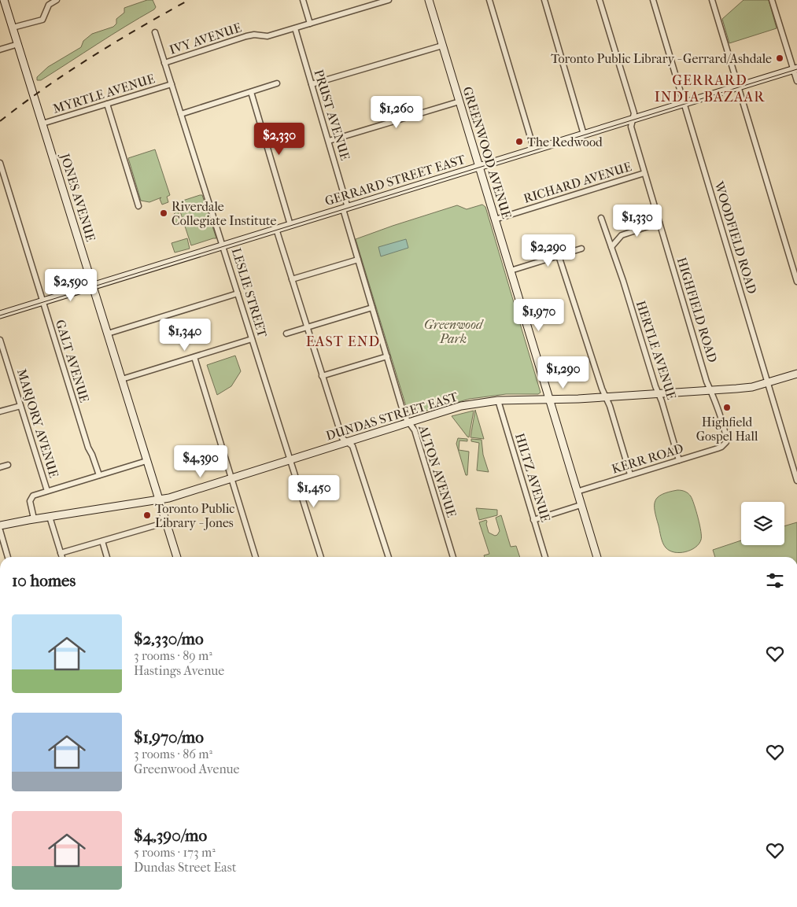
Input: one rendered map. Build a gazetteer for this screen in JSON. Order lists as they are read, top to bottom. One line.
{"streets":{"street":["IVY AVENUE","MYRTLE AVENUE","PRUST AVENUE","GREENWOOD AVENUE","GERRARD STREET EAST","RICHARD AVENUE","JONES AVENUE","WOODFIELD ROAD","LESLIE STREET","HIGHFIELD ROAD","HERTLE AVENUE","GALT AVENUE","DUNDAS STREET EAST","MARJORY AVENUE","KERR ROAD","ALTON AVENUE","HILTZ AVENUE"]},"crossings":[["IVY AVENUE","PRUST AVENUE"],["IVY AVENUE","LESLIE STREET"],["MYRTLE AVENUE","JONES AVENUE"],["MYRTLE AVENUE","LESLIE STREET"],["PRUST AVENUE","GERRARD STREET EAST"],["PRUST AVENUE","ALTON AVENUE"],["GREENWOOD AVENUE","GERRARD STREET EAST"],["GREENWOOD AVENUE","RICHARD AVENUE"],["GREENWOOD AVENUE","DUNDAS STREET EAST"],["GREENWOOD AVENUE","KERR ROAD"],["GERRARD STREET EAST","JONES AVENUE"],["GERRARD STREET EAST","WOODFIELD ROAD"],["GERRARD STREET EAST","LESLIE STREET"],["GERRARD STREET EAST","HIGHFIELD ROAD"],["GERRARD STREET EAST","GALT AVENUE"],["GERRARD STREET EAST","ALTON AVENUE"],["RICHARD AVENUE","HIGHFIELD ROAD"],["JONES AVENUE","DUNDAS STREET EAST"],["WOODFIELD ROAD","DUNDAS STREET EAST"],["LESLIE STREET","DUNDAS STREET EAST"],["HIGHFIELD ROAD","DUNDAS STREET EAST"],["HIGHFIELD ROAD","KERR ROAD"],["HERTLE AVENUE","DUNDAS STREET EAST"],["HERTLE AVENUE","KERR ROAD"],["DUNDAS STREET EAST","ALTON AVENUE"],["DUNDAS STREET EAST","HILTZ AVENUE"]],"districts":["GERRARD INDIA BAZAAR","EAST END"],"parks":["Greenwood Park"],"places":["Toronto Public Library - Gerrard/Ashdale","The Redwood","Riverdale Collegiate Institute","Highfield Gospel Hall","Toronto Public Library - Jones"],"page":{"price":["$1,260","$2,330","$1,330","$2,290","$2,590","$1,970","$1,340","$1,290","$4,390","$1,450"],"heading":"10 homes","list":[{"name":"$2,330/mo","note":"3 rooms · 89 m² · Hastings Avenue"},{"name":"$1,970/mo","note":"3 rooms · 86 m² · Greenwood Avenue"},{"name":"$4,390/mo","note":"5 rooms · 173 m² · Dundas Street East"}]}}
